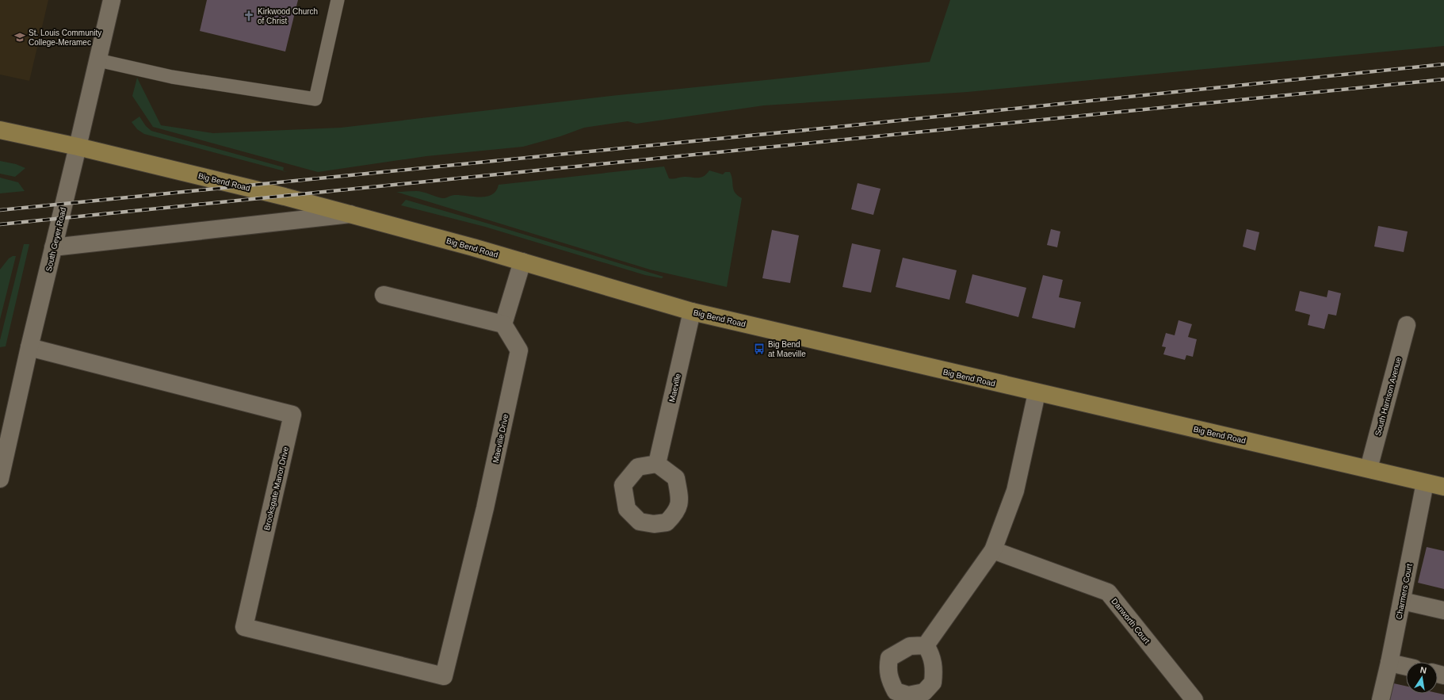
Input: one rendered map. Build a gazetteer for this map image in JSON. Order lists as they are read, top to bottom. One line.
{"streets":{"main road":["Big Bend Road"],"street":["South Geyer Road","Maeville","South Harrison Avenue","Maeville Drive","Brooksgate Manor Drive","Charmers Court","Danworth Court"]},"crossings":[["Big Bend Road","South Geyer Road"],["Big Bend Road","Maeville"],["Big Bend Road","South Harrison Avenue"],["Big Bend Road","Charmers Court"],["South Geyer Road","Brooksgate Manor Drive"],["Maeville Drive","Brooksgate Manor Drive"]],"places":{"church":["Kirkwood Church of Christ"],"school or university":["St. Louis Community College-Meramec"],"bus stop":["Big Bend at Maeville"]},"north":"top"}
